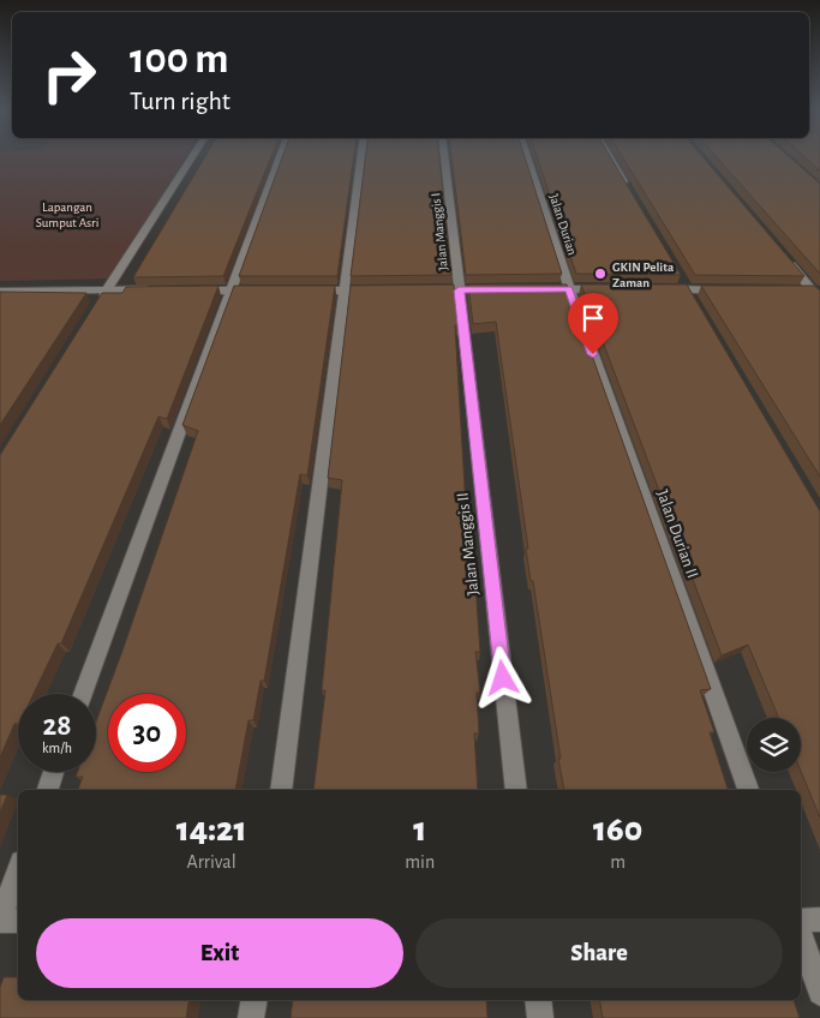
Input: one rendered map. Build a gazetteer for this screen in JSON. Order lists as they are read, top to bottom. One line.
{"streets":{"street":["Jalan Durian","Jalan Manggis I","Jalan Durian II","Jalan Manggis II"]},"crossings":[["Jalan Durian","Jalan Durian II"],["Jalan Manggis I","Jalan Manggis II"]],"parks":["Lapangan Sumput Asri"],"places":["GKIN Pelita Zaman"],"page":{"turn":["100 m","Turn right"],"speed":"28 km/h","limit":"30","eta":["14:21","Arrival","1","min","160","m"],"buttons":["Exit","Share"]}}
